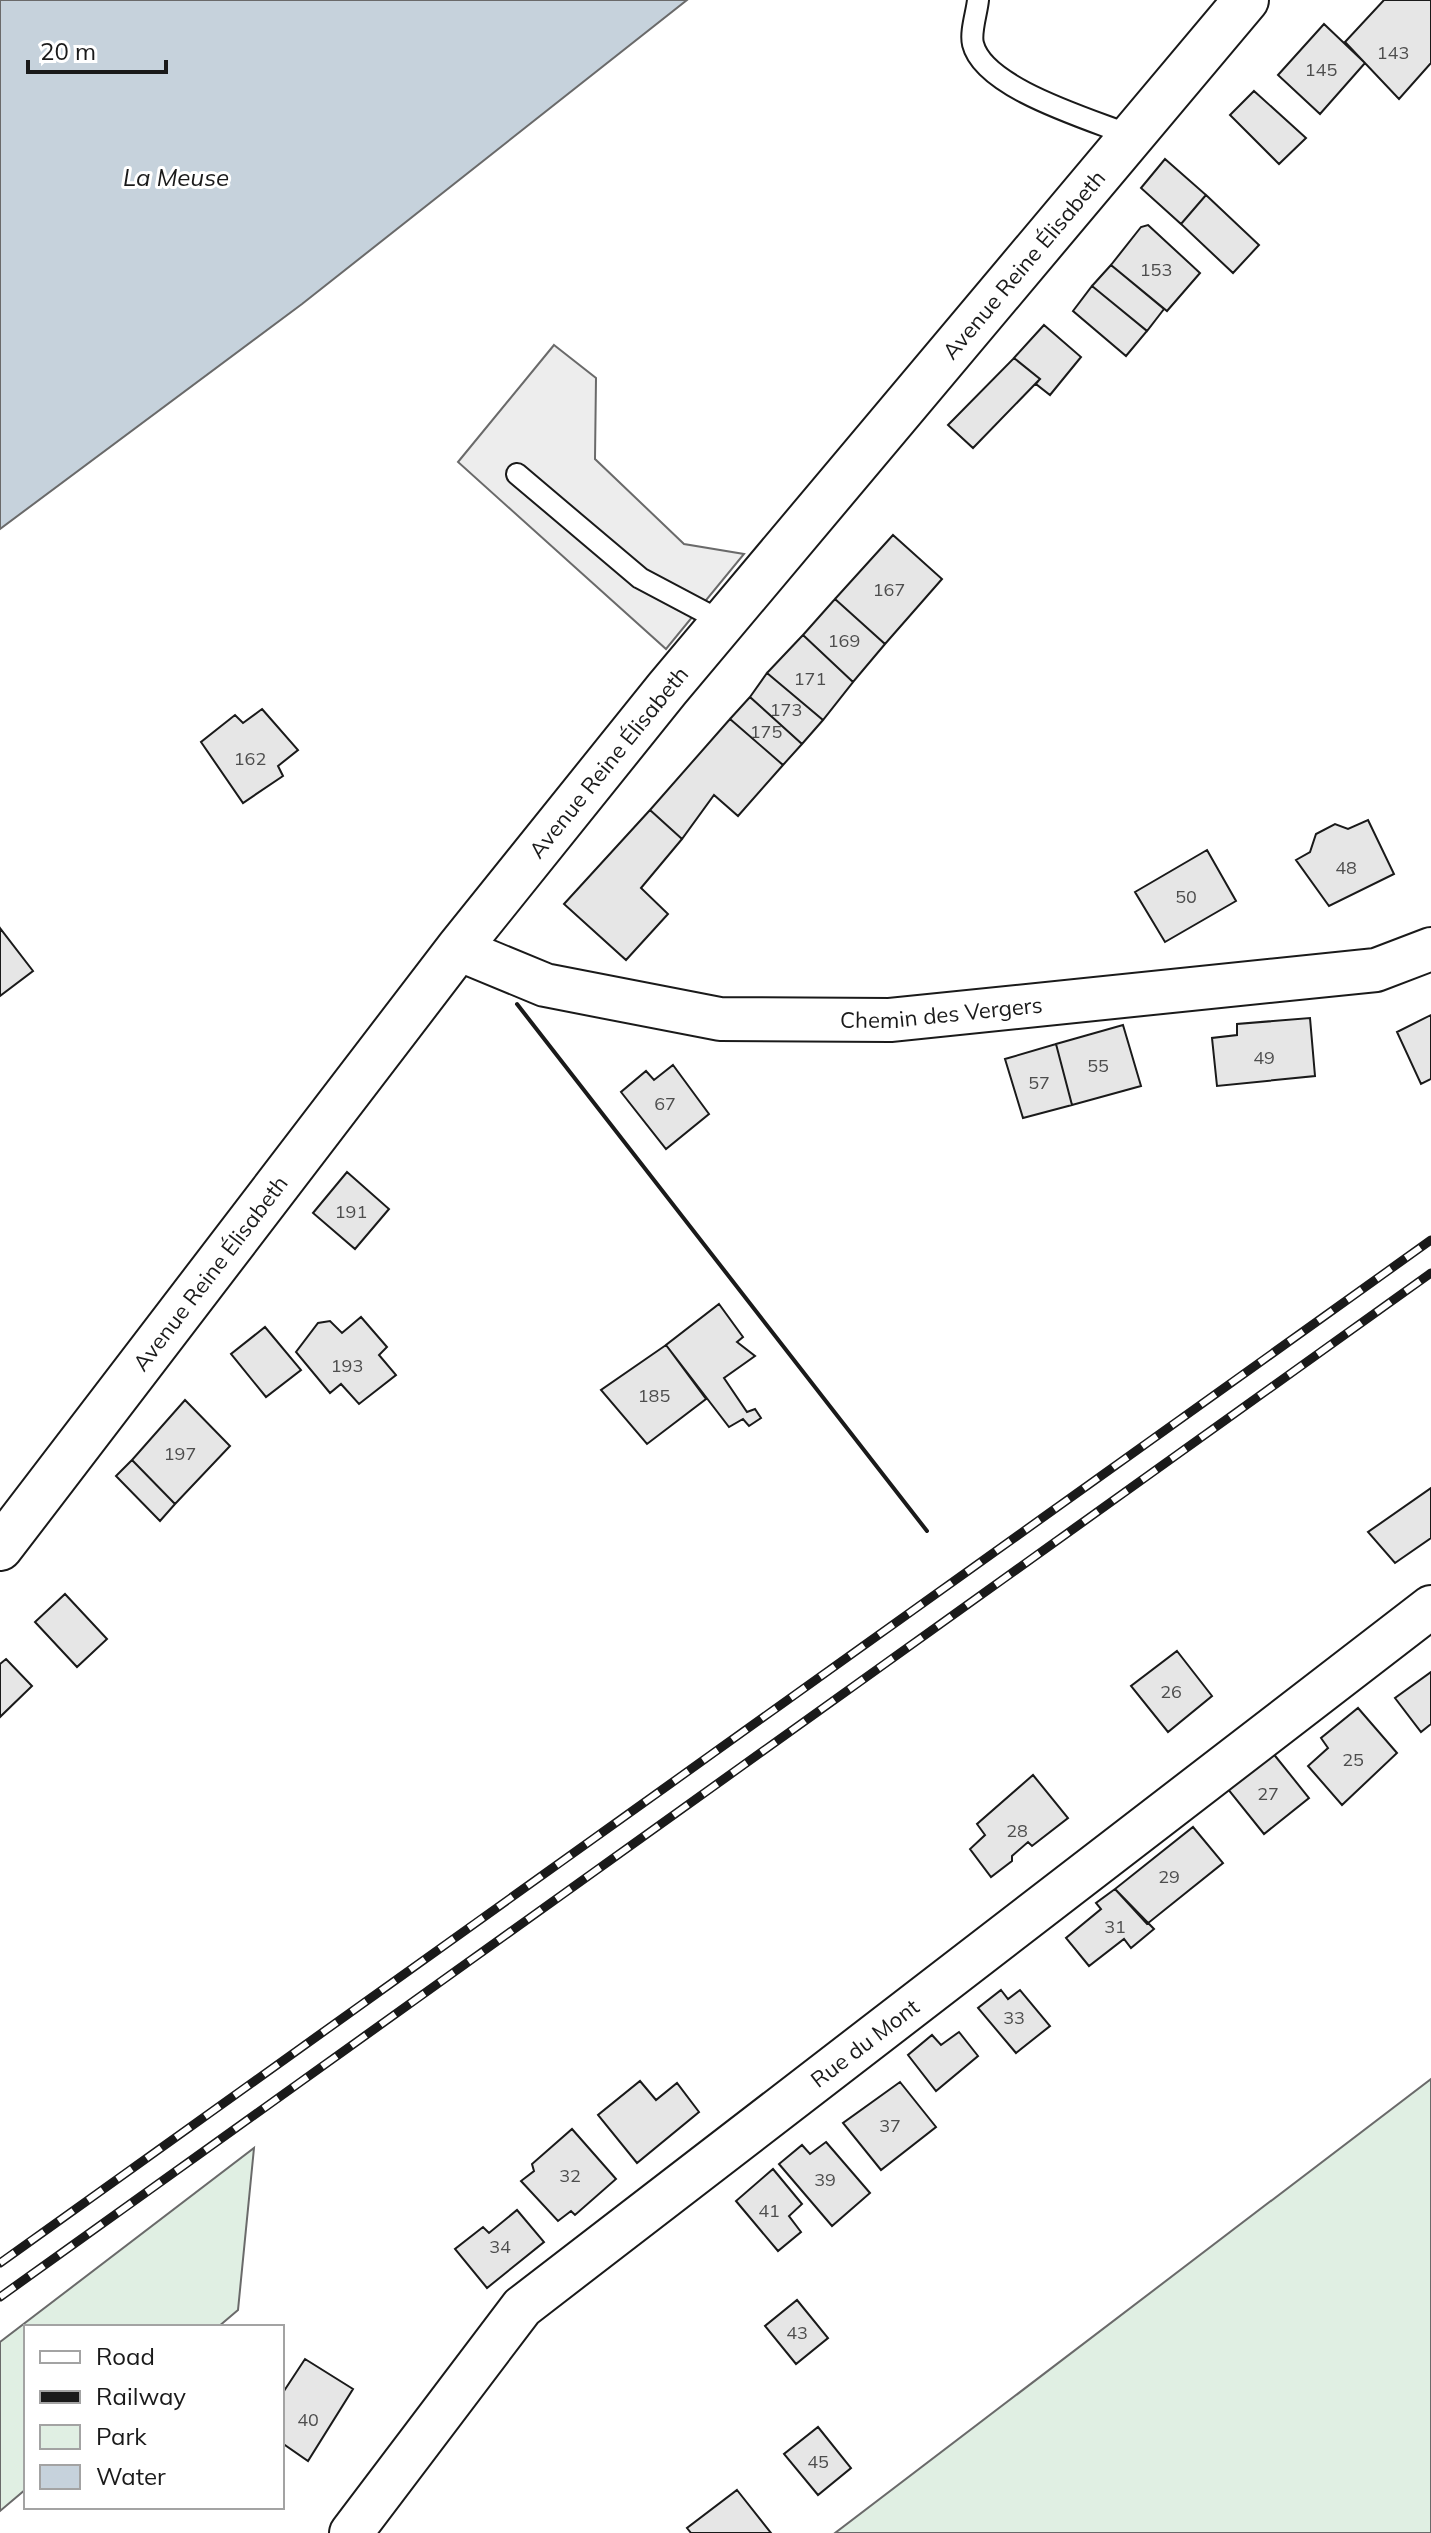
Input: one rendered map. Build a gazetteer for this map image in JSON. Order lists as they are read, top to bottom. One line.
{"streets":{"main road":["Avenue Reine Élisabeth"],"street":["Chemin des Vergers","Rue du Mont"]},"crossings":[["Avenue Reine Élisabeth","Chemin des Vergers"]],"water":["La Meuse"],"house_numbers":["143","145","153","167","169","171","173","175","162","48","50","49","55","57","67","191","193","185","197","26","25","27","28","29","31","33","37","32","39","41","34","43","40","45"],"legend":["Road","Railway","Park","Water"],"scale_bar":"20 m"}
